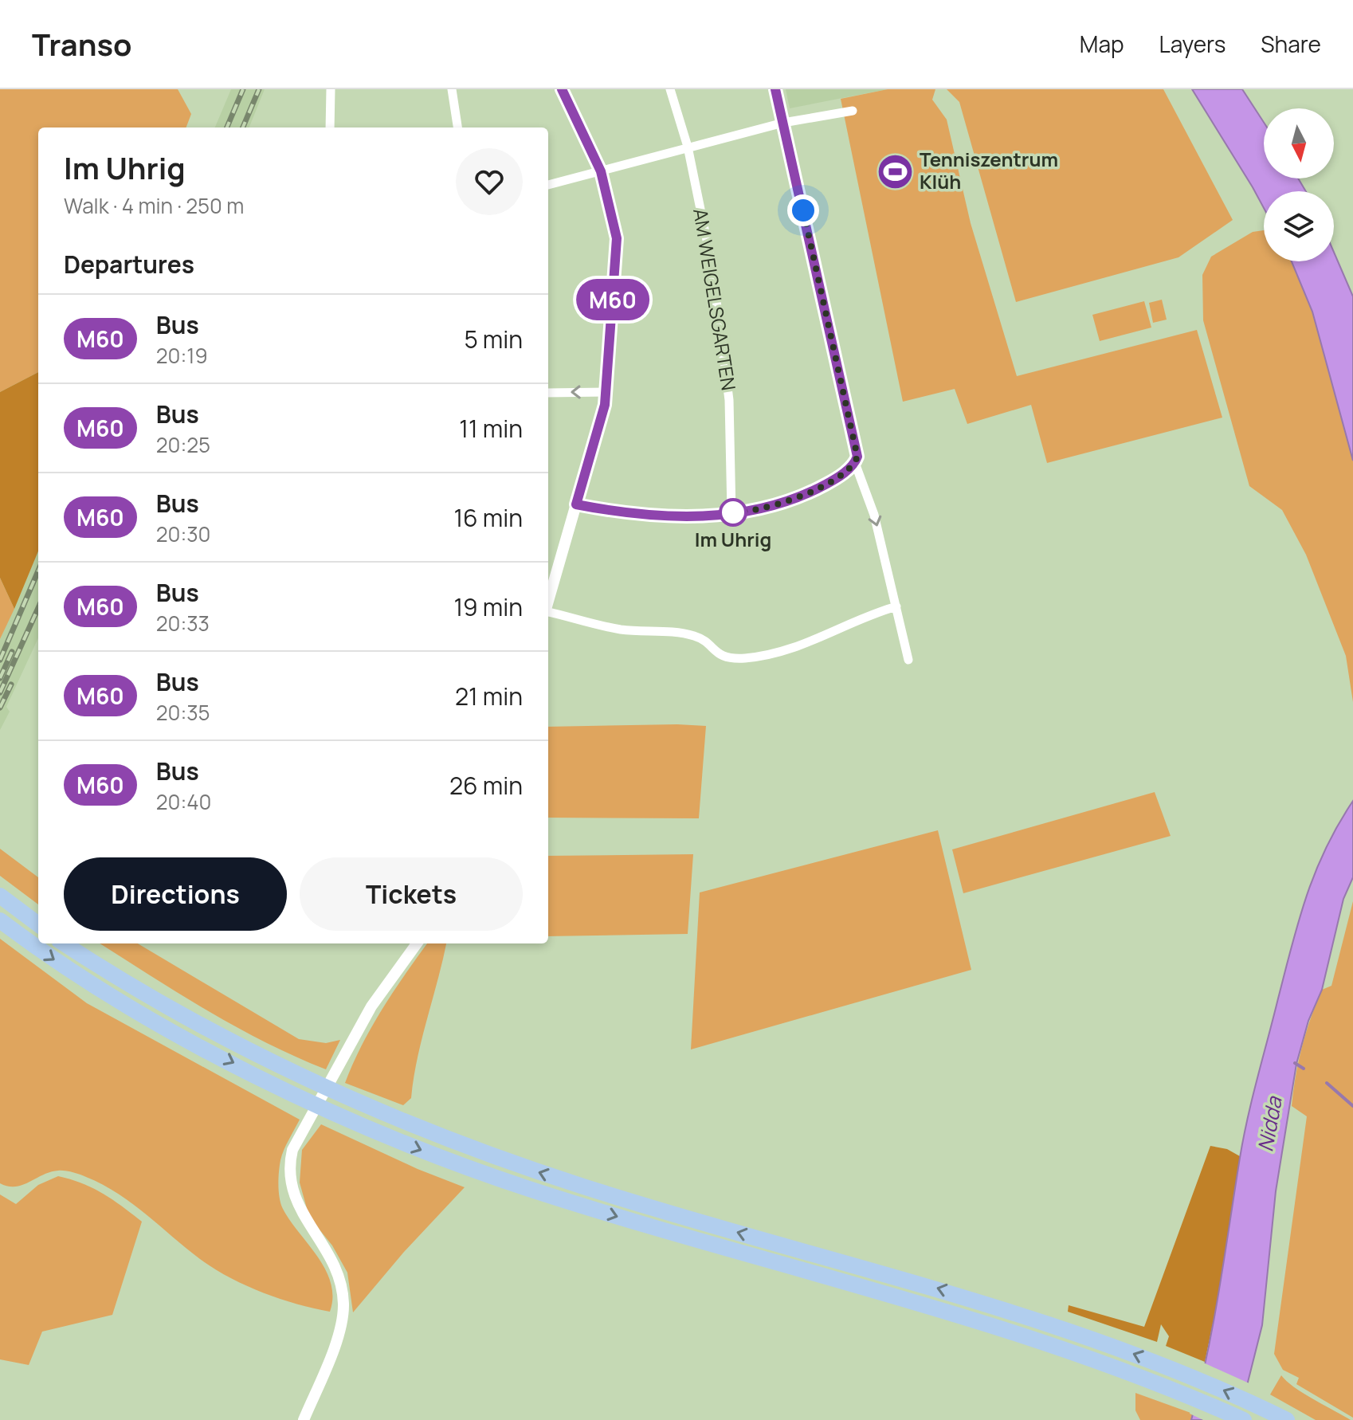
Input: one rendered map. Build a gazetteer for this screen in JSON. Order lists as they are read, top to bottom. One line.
{"streets":{"street":["AM WEIGELSGARTEN"]},"water":["Nidda"],"places":{"sports":["Tenniszentrum Klüh"],"other":["Im Uhrig"]},"lines":["bus line M60"],"north":"bottom","page":{"header":"Transo","nav":["Map","Layers","Share"],"on_map":"M60","heading":[["Im Uhrig","Walk · 4 min · 250 m"],"Departures"],"list":[{"mark":"M60","name":"Bus","note":"20:19","value":"5 min"},{"mark":"M60","name":"Bus","note":"20:25","value":"11 min"},{"mark":"M60","name":"Bus","note":"20:30","value":"16 min"},{"mark":"M60","name":"Bus","note":"20:33","value":"19 min"},{"mark":"M60","name":"Bus","note":"20:35","value":"21 min"},{"mark":"M60","name":"Bus","note":"20:40","value":"26 min"}],"buttons":["Directions","Tickets"]}}
